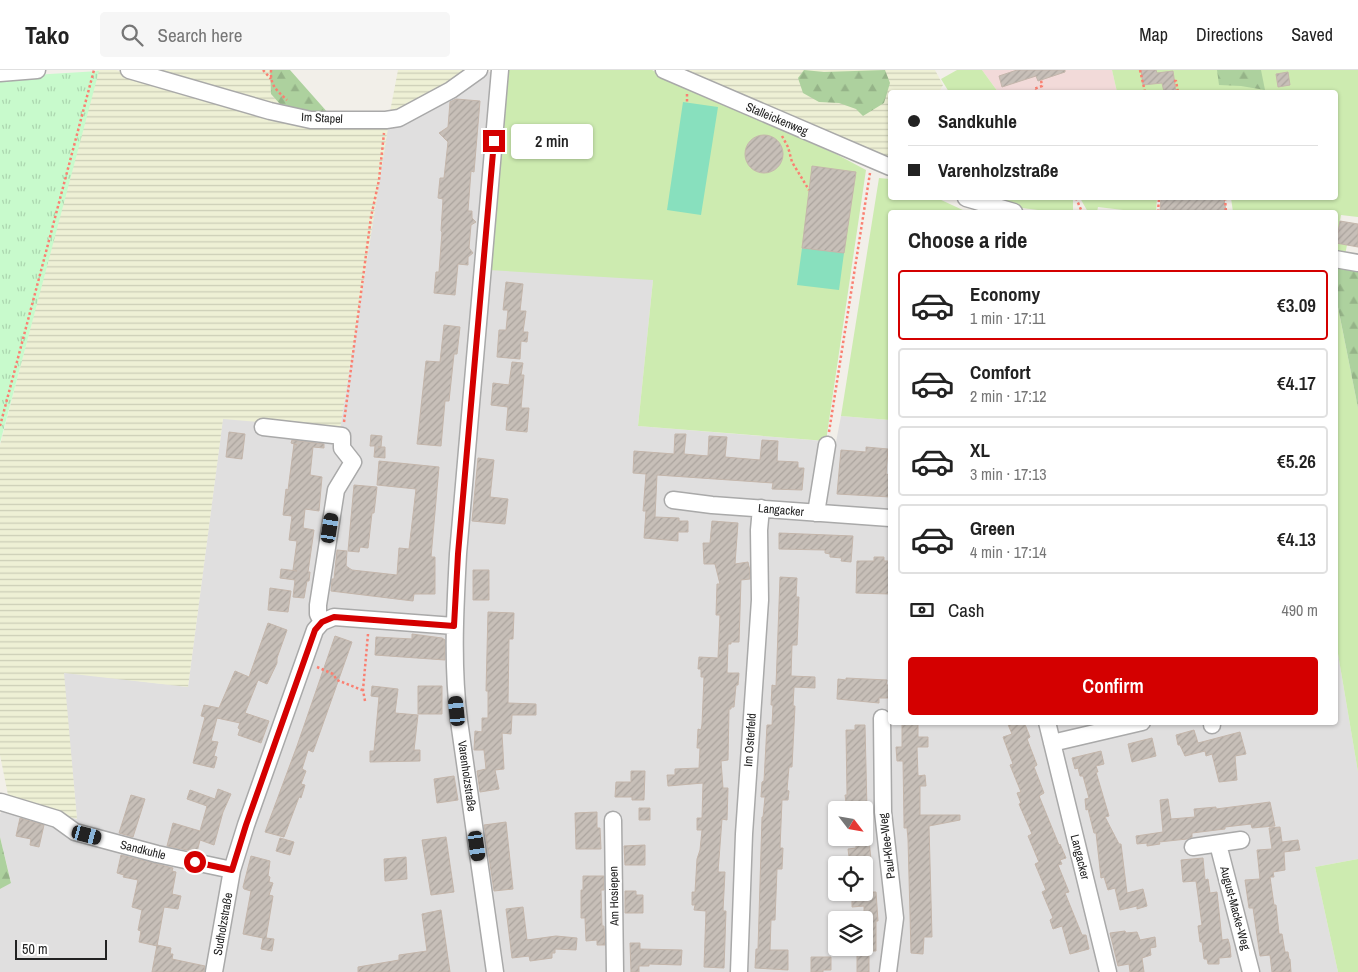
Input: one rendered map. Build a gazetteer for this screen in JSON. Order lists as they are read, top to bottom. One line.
{"streets":{"street":["Im Stapel","Stalleickenweg","Langacker","Im Osterfeld","Varenholzstraße","Paul-Klee-Weg","Sandkuhle","Am Hosiepen","August-Macke-Weg","Sudholzstraße"]},"crossings":[["Langacker","Im Osterfeld"],["Sandkuhle","Sudholzstraße"]],"scale_bar":"50 m","north":"bottom right","page":{"header":"Tako","search":"Search here","nav":["Map","Directions","Saved"],"banner":["Sandkuhle","Varenholzstraße"],"bubble":"2 min","heading":"Choose a ride","list":[{"name":"Economy","note":"1 min · 17:11","value":"€3.09"},{"name":"Comfort","note":"2 min · 17:12","value":"€4.17"},{"name":"XL","note":"3 min · 17:13","value":"€5.26"},{"name":"Green","note":"4 min · 17:14","value":"€4.13"}],"pay":["Cash","490 m"],"buttons":"Confirm","scale":"50 m"}}
